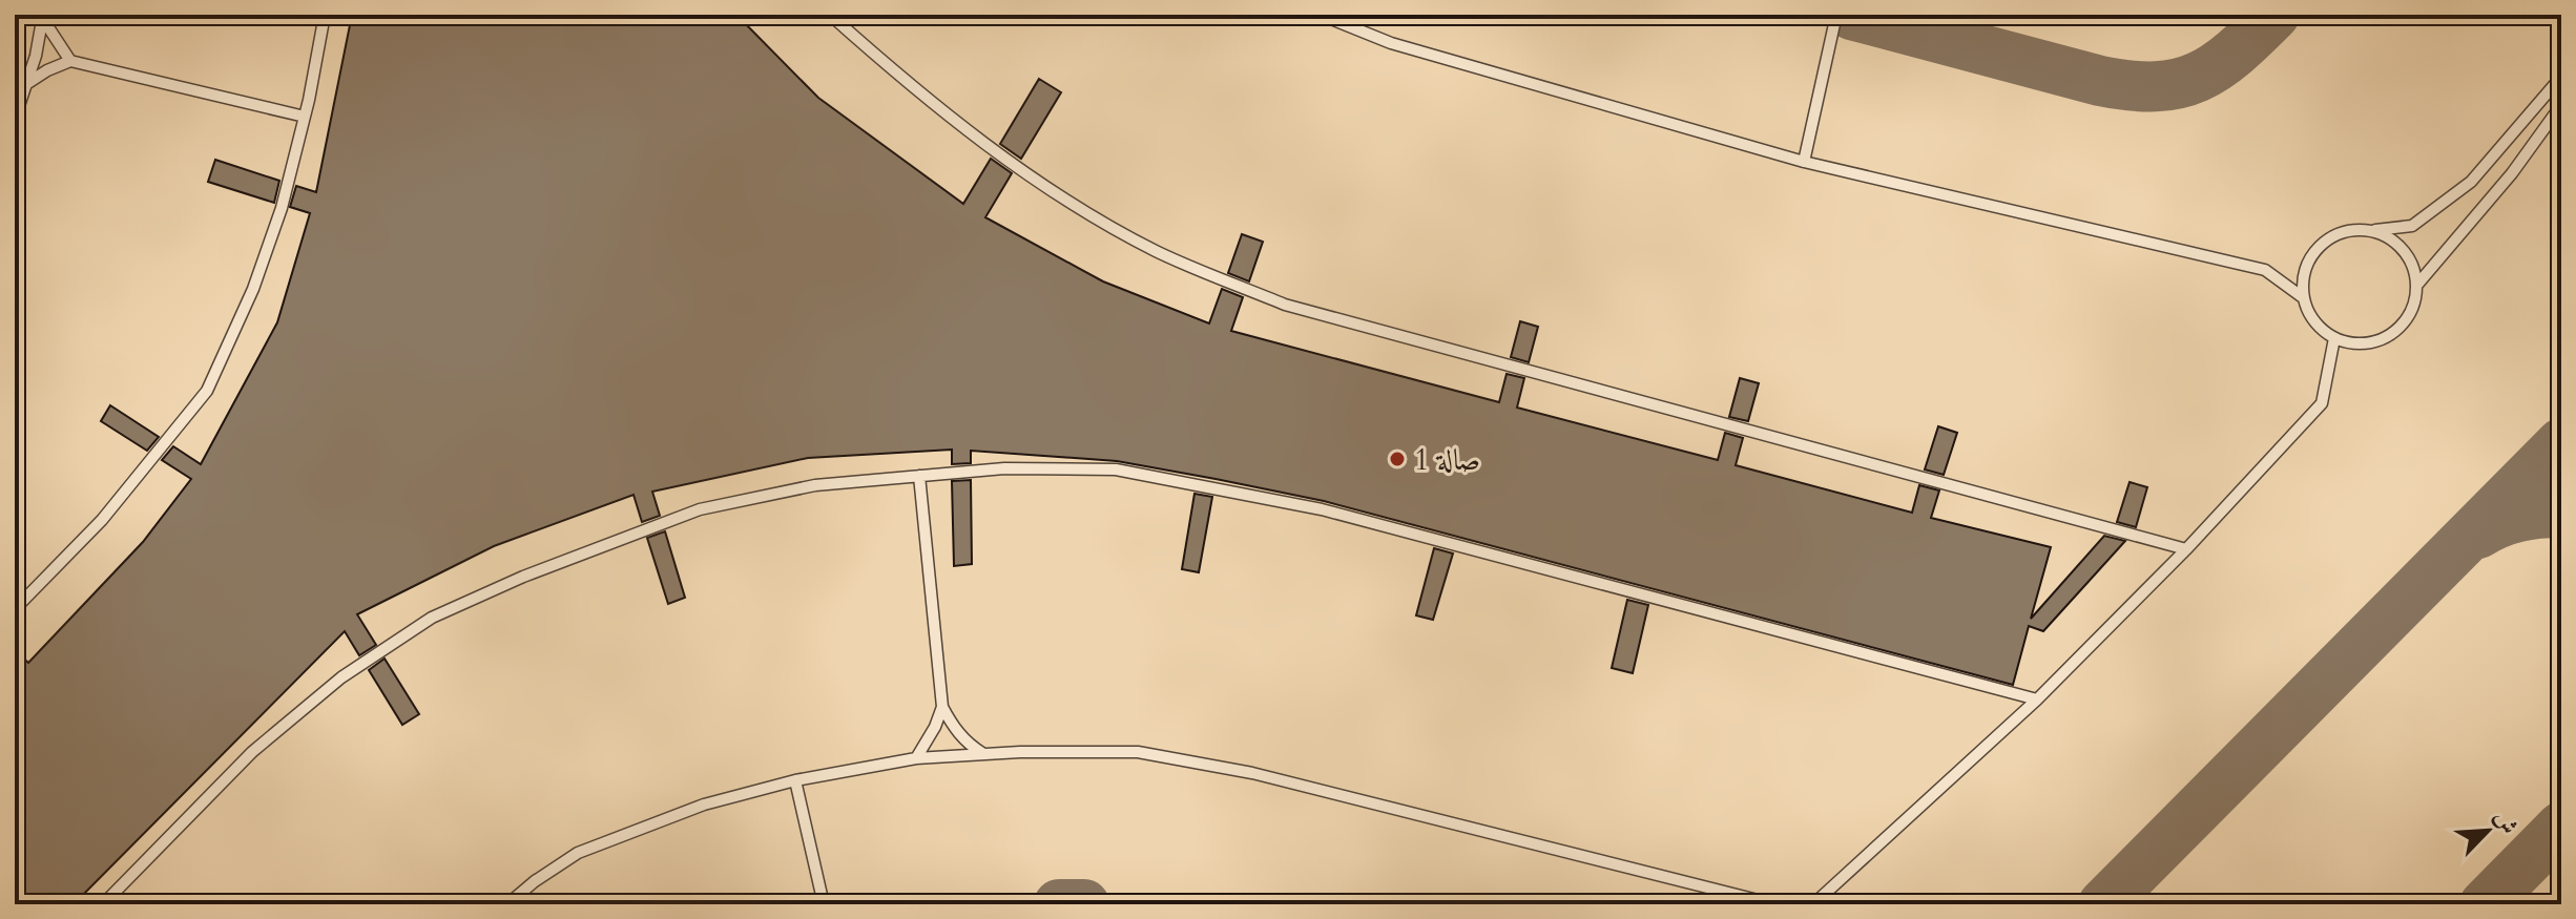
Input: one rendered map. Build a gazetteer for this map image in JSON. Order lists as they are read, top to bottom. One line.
{"places":["صالة 1"],"north":"top right"}
